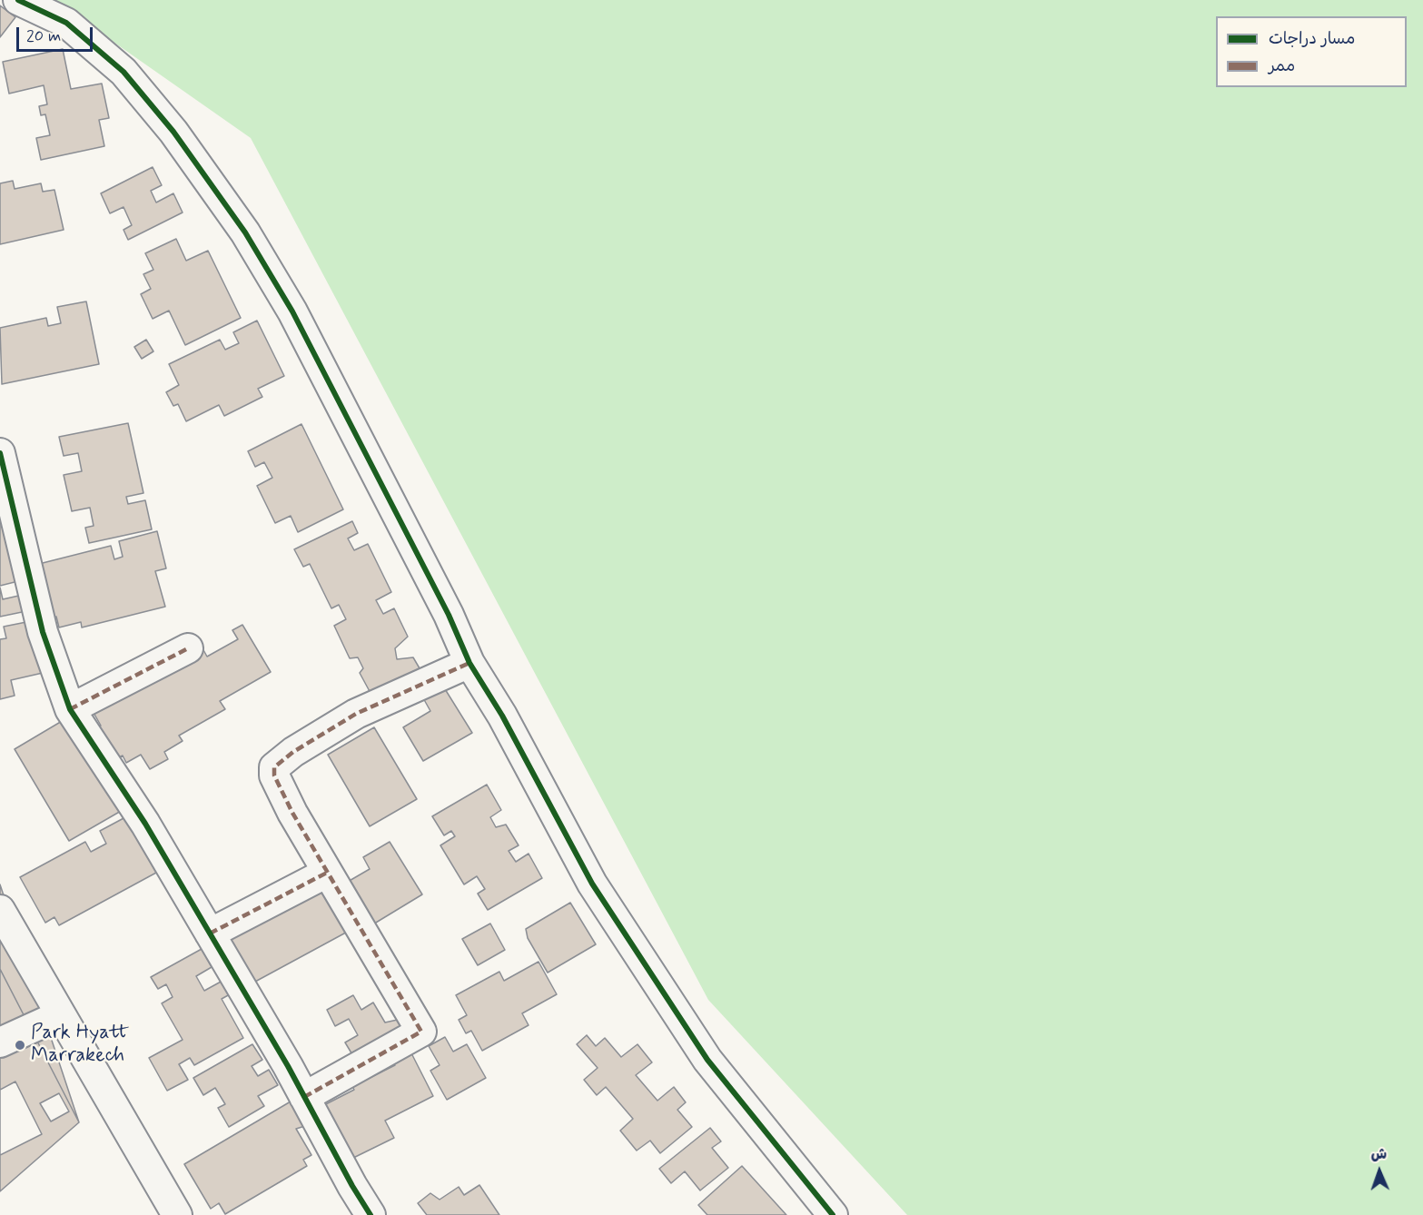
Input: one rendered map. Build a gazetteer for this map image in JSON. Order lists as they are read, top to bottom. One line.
{"places":["Park Hyatt Marrakech"],"legend":["مسار دراجات","ممر"],"scale_bar":"20 m","north":"top"}
